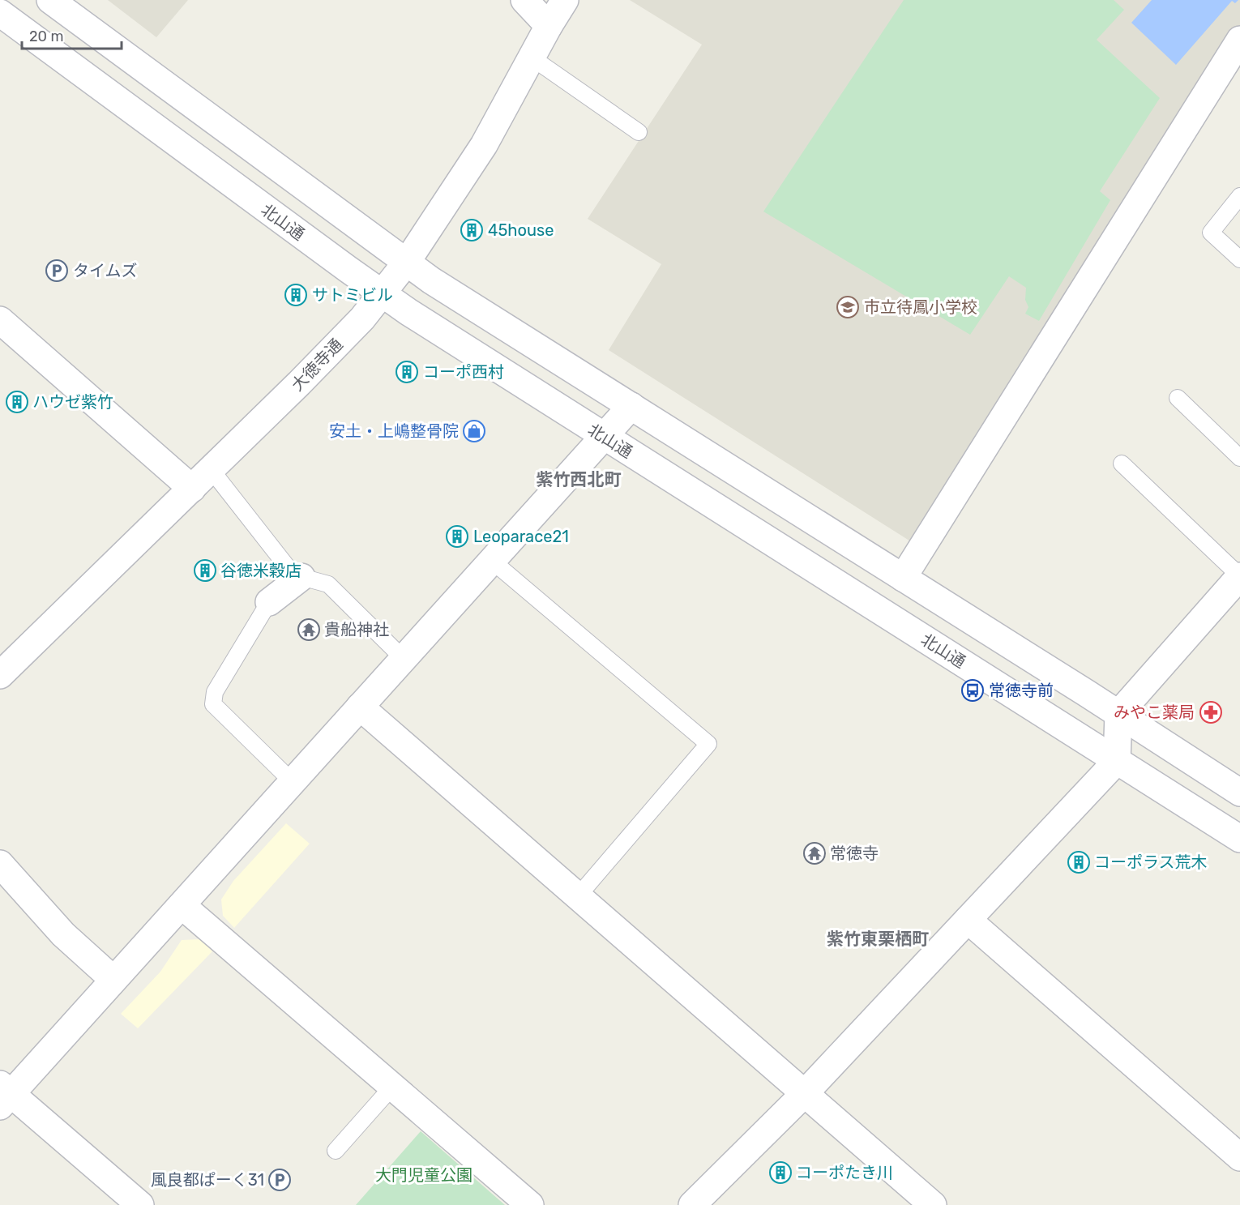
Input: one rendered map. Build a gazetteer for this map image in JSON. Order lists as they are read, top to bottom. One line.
{"streets":{"street":["北山通","大徳寺通"]},"crossings":[["北山通","大徳寺通"]],"districts":["紫竹西北町","紫竹東栗栖町"],"parks":["大門児童公園"],"places":{"building":["45house","サトミビル","コーポ西村","ハウゼ紫竹","Leoparace21","谷徳米穀店","コーポラス荒木","コーポたき川"],"parking":["タイムズ","風良都ぱーく31"],"school or university":["市立待鳳小学校"],"shop":["安土・上嶋整骨院"],"temple":["貴船神社","常徳寺"],"bus stop":["常徳寺前"],"pharmacy":["みやこ薬局"]},"scale_bar":"20 m"}
